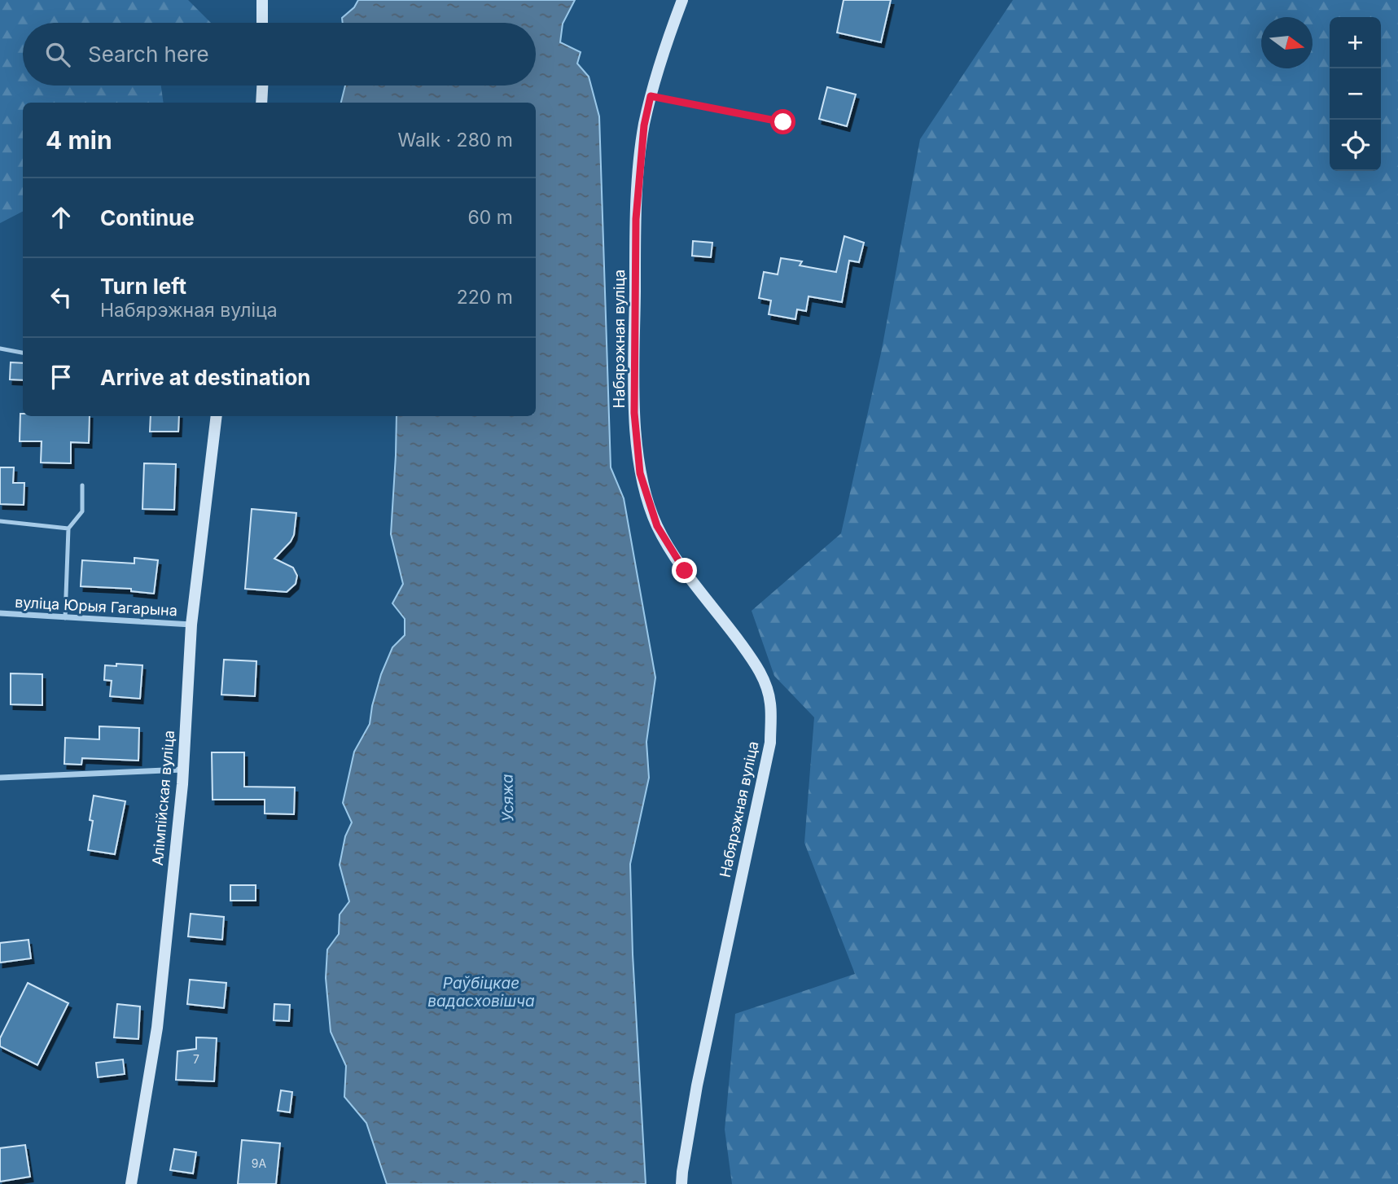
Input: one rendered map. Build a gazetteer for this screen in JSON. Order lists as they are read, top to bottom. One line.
{"streets":{"street":["Набярэжная вуліца","вуліца Юрыя Гагарына","Алімпійская вуліца"]},"crossings":[["вуліца Юрыя Гагарына","Алімпійская вуліца"]],"water":["Усяжа","Раўбіцкае вадасховішча"],"house_numbers":["7","9А"],"north":"right","page":{"map_buttons":["+","−"],"search":"Search here","heading":["4 min","Walk · 280 m"],"list":[["Continue","60 m"],["Turn left","Набярэжная вуліца","220 m"],"Arrive at destination"]}}
